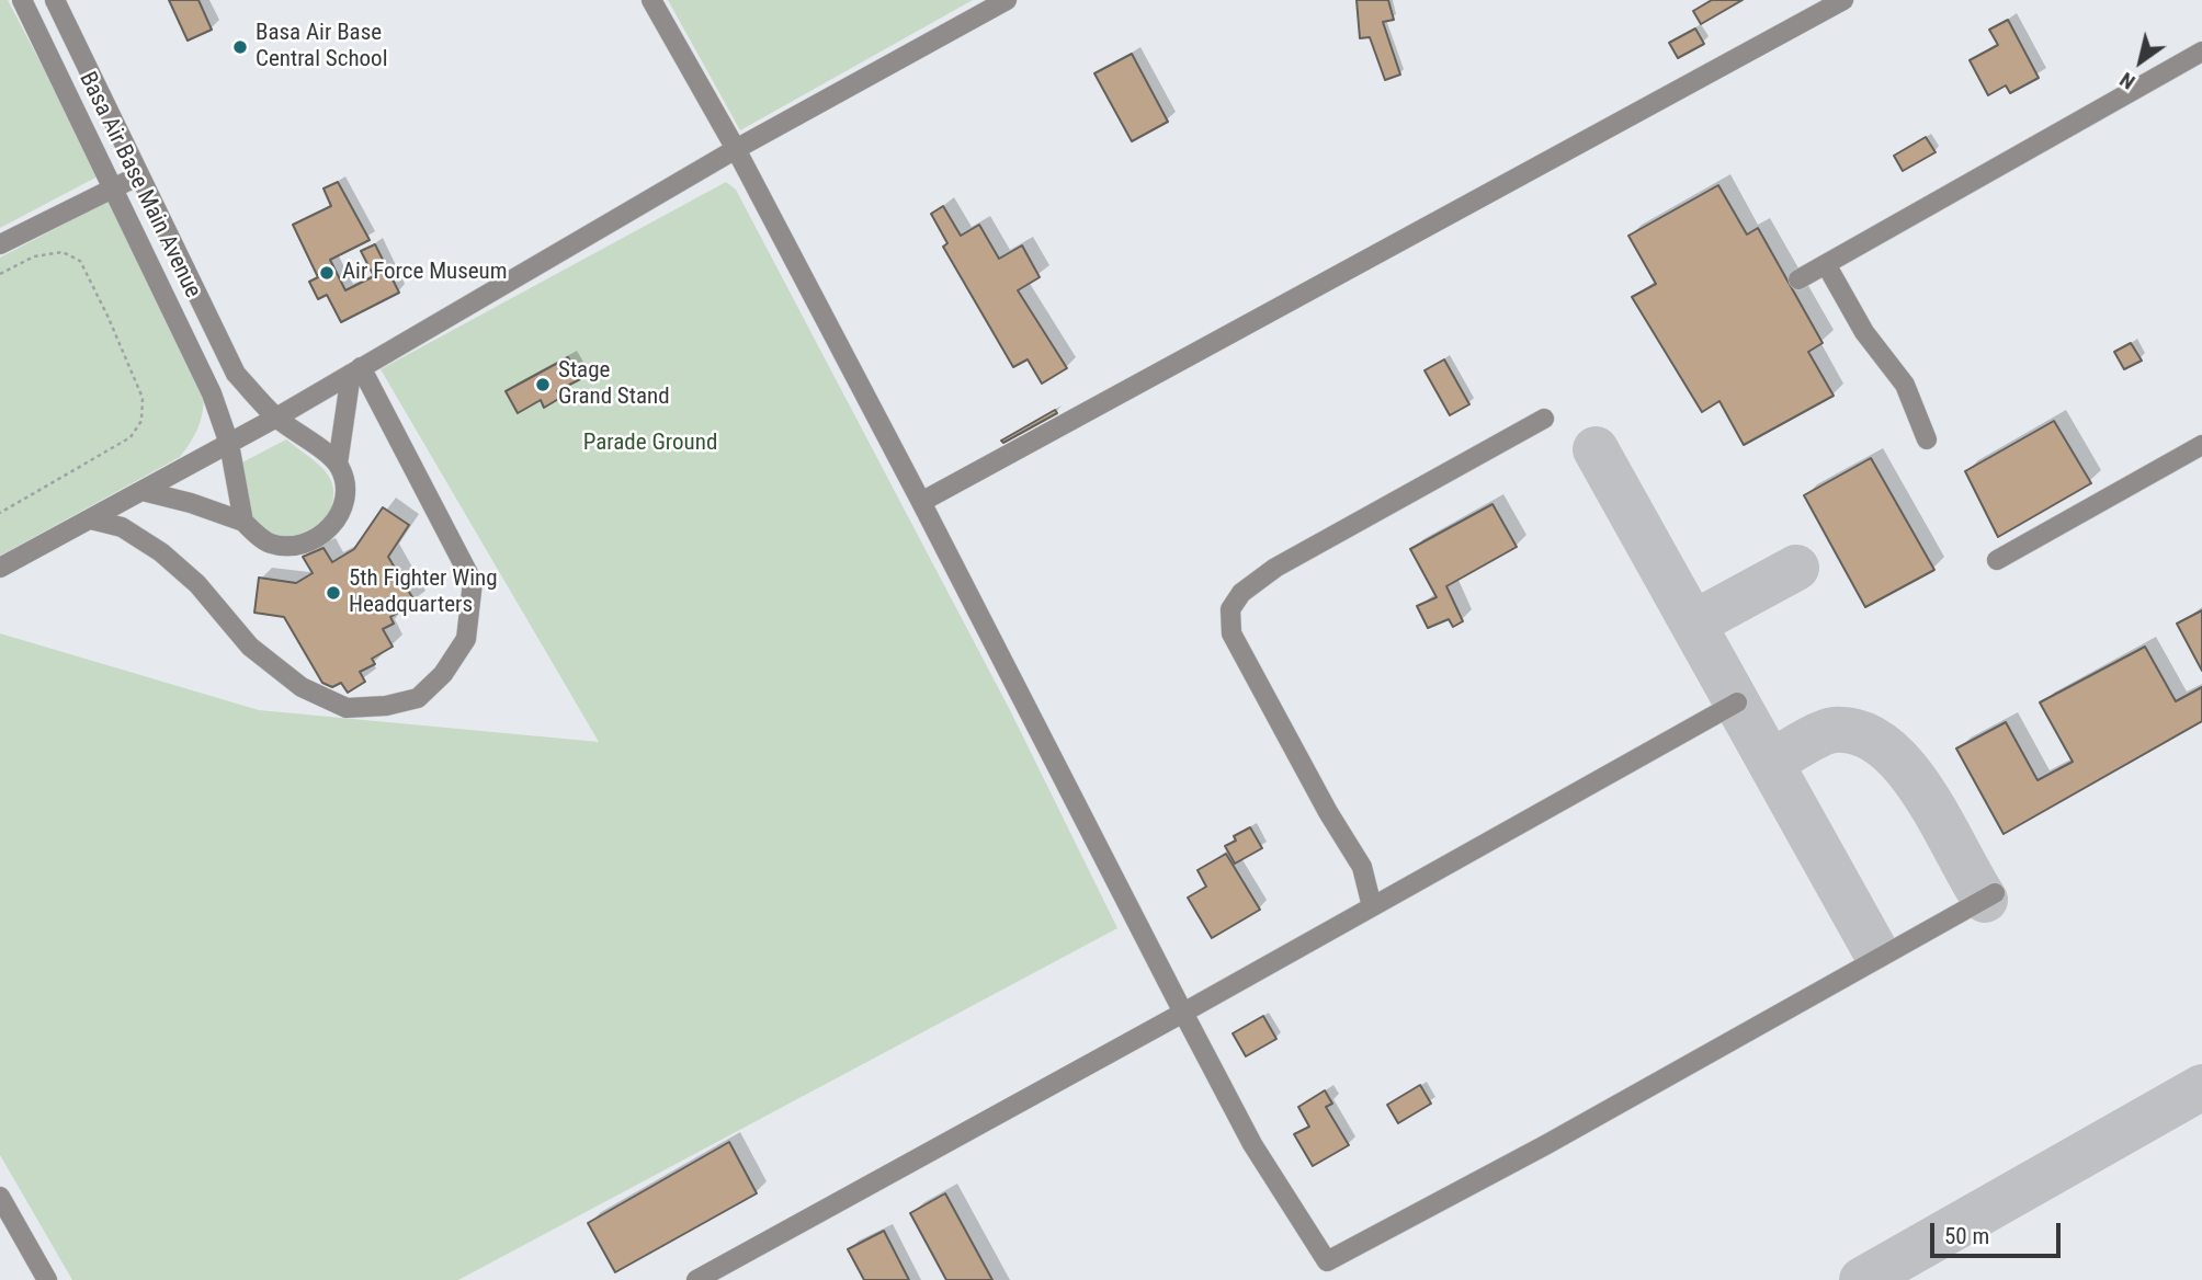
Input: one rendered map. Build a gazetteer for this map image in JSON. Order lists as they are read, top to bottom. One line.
{"streets":{"lane":["Basa Air Base Main Avenue"]},"parks":["Parade Ground"],"places":["Basa Air Base Central School","Air Force Museum","Stage Grand Stand","5th Fighter Wing Headquarters"],"scale_bar":"50 m","north":"bottom left"}
